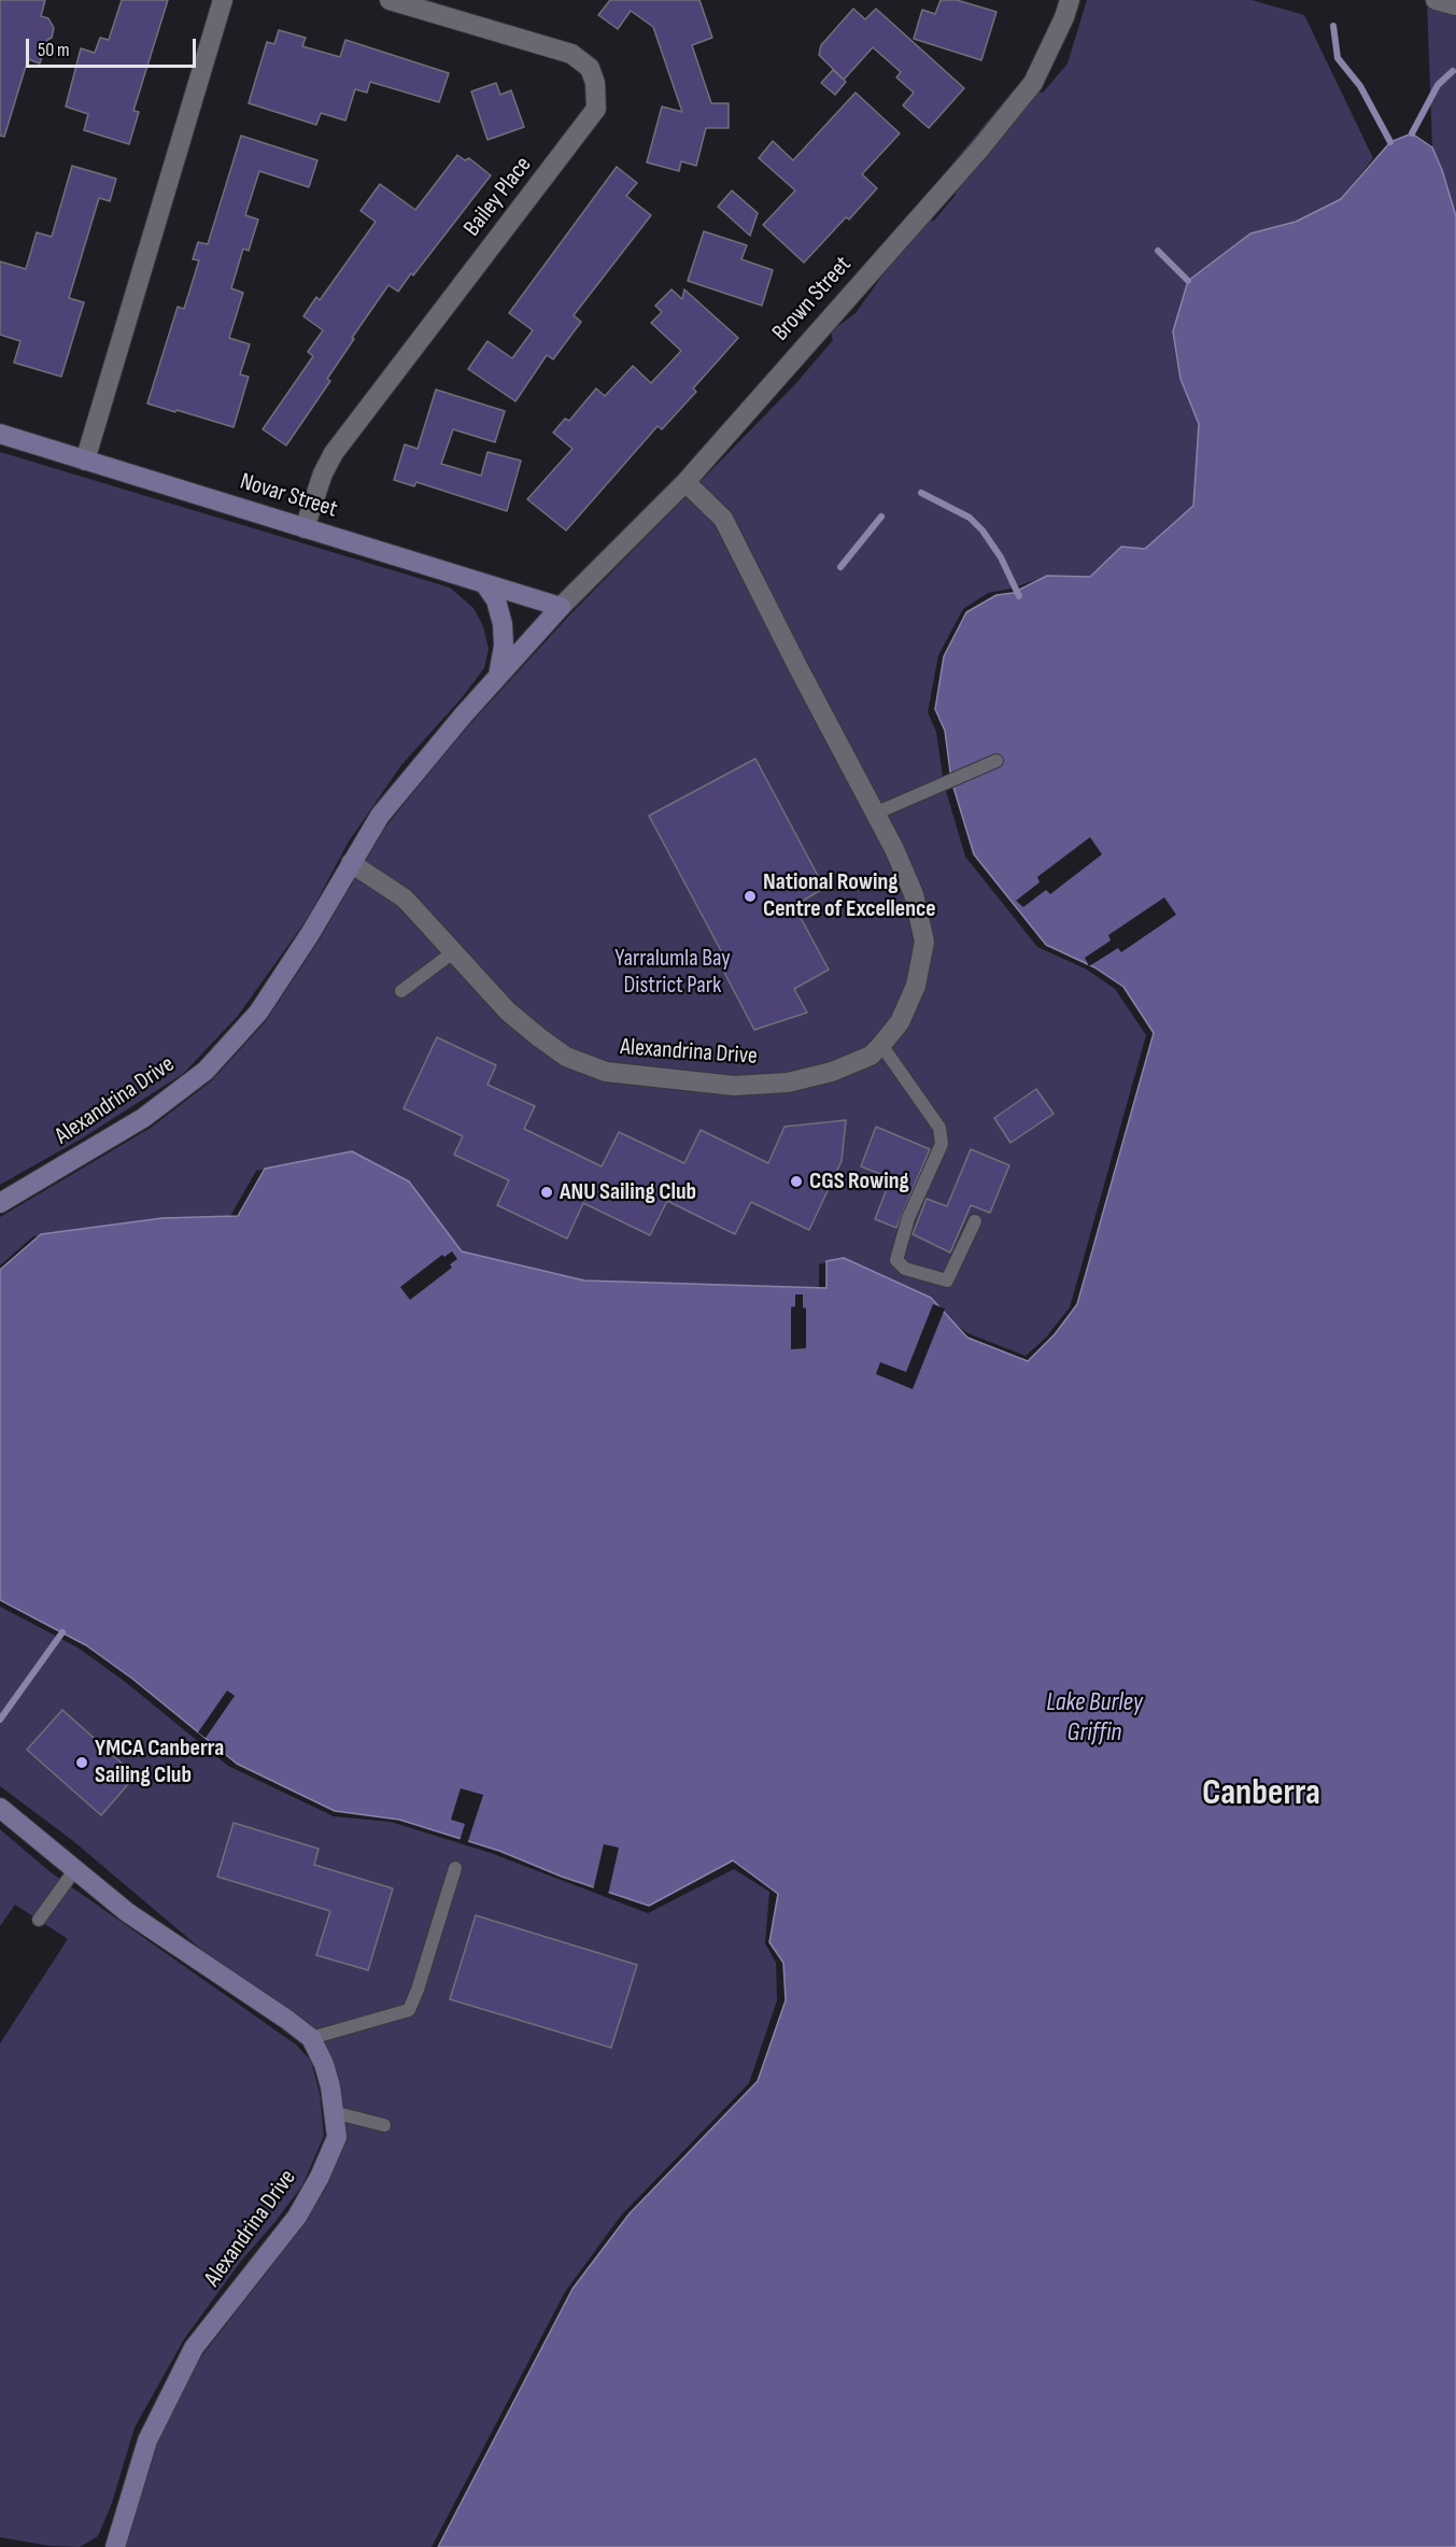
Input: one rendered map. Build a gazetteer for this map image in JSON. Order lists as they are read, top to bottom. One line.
{"streets":{"main road":["Novar Street","Alexandrina Drive"],"street":["Bailey Place","Brown Street"]},"crossings":[["Bailey Place","Novar Street"],["Brown Street","Novar Street"],["Brown Street","Alexandrina Drive"],["Novar Street","Alexandrina Drive"]],"districts":["Canberra"],"water":["Lake Burley Griffin"],"parks":["Yarralumla Bay District Park"],"places":["National Rowing Centre of Excellence","CGS Rowing","ANU Sailing Club","YMCA Canberra Sailing Club"],"scale_bar":"50 m"}
